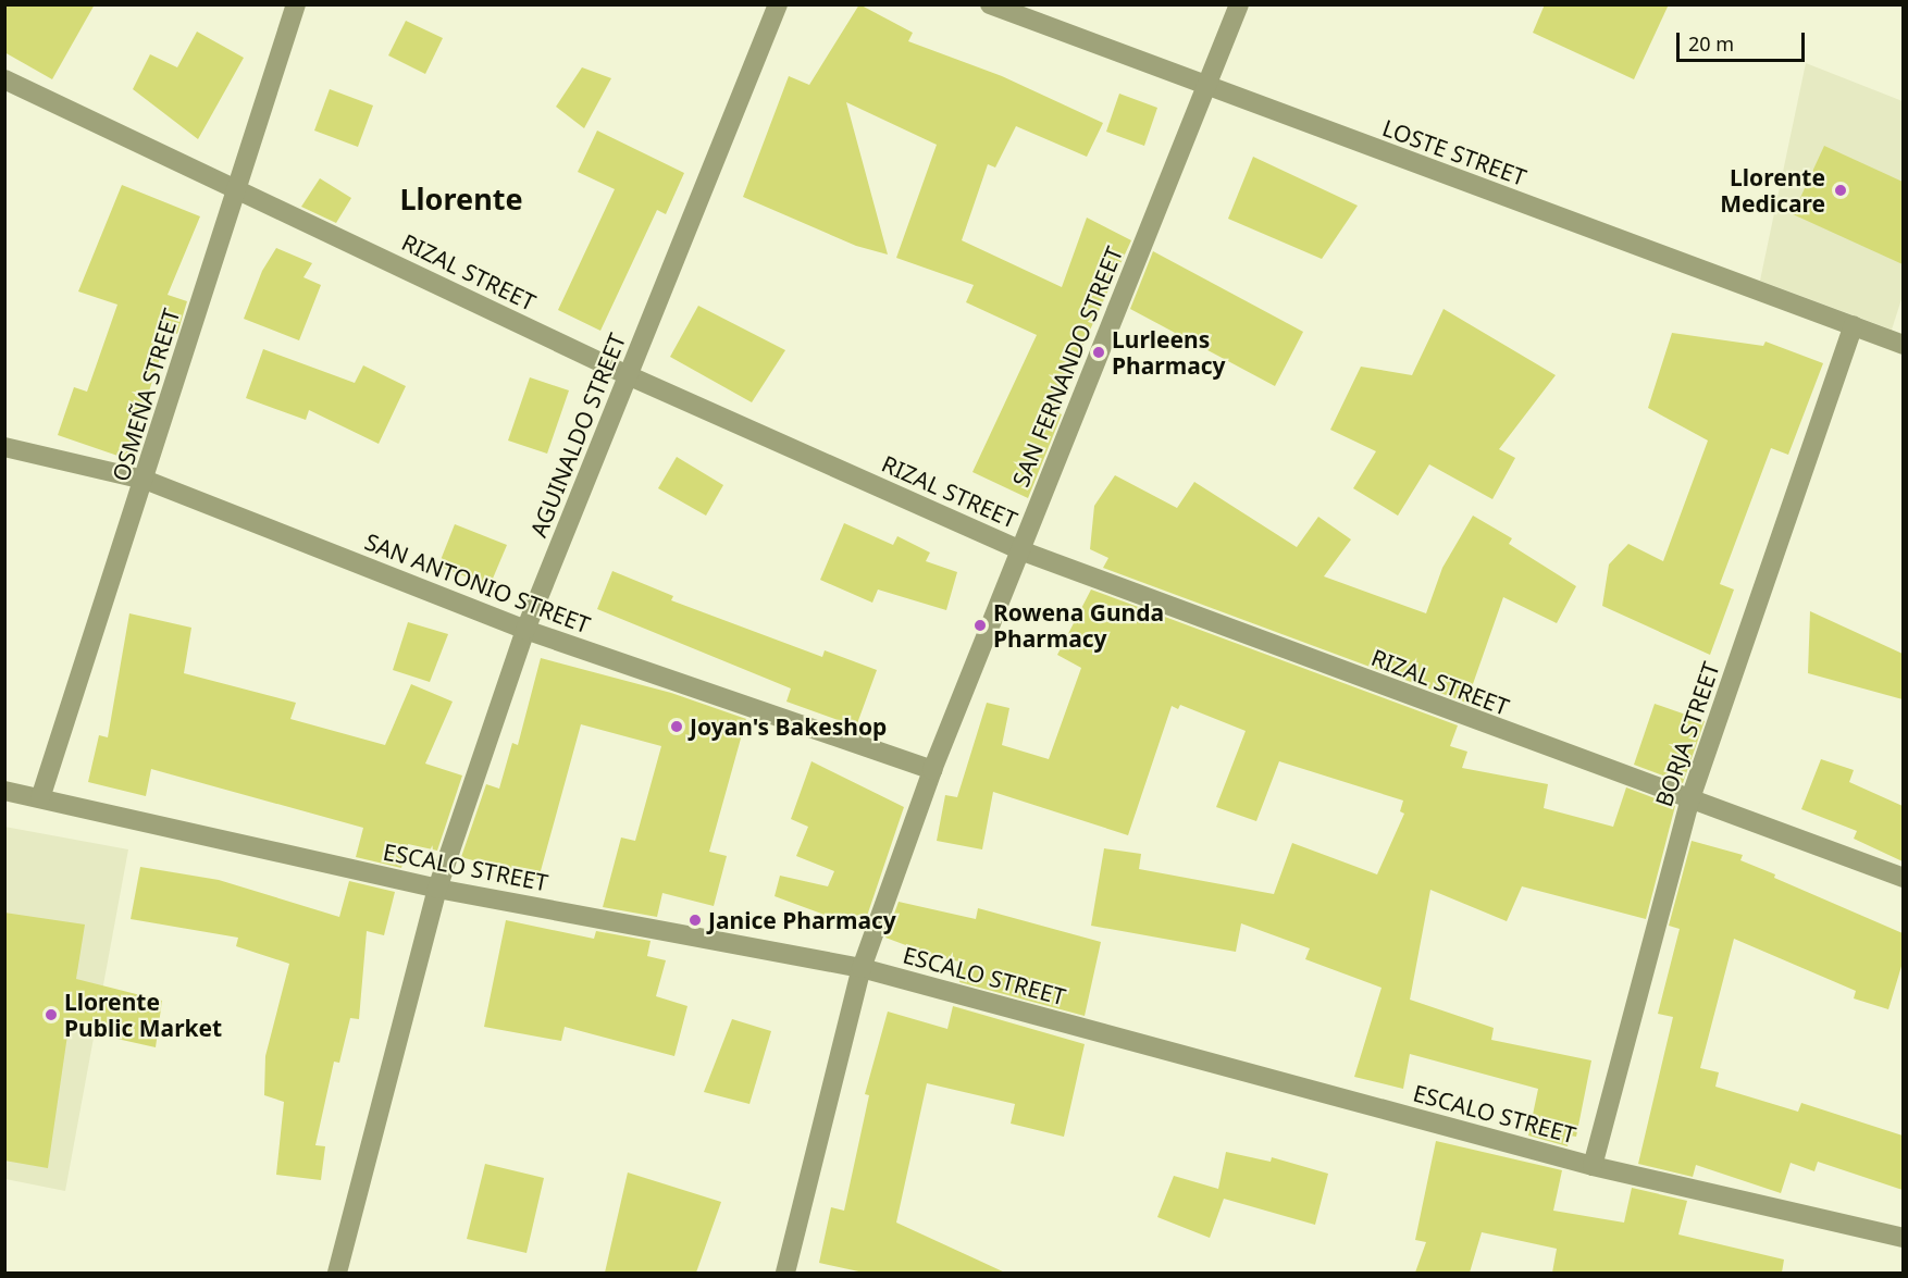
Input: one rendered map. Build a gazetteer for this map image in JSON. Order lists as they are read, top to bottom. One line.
{"streets":{"street":["LOSTE STREET","RIZAL STREET","SAN FERNANDO STREET","OSMEÑA STREET","AGUINALDO STREET","SAN ANTONIO STREET","BORJA STREET","ESCALO STREET"]},"crossings":[["LOSTE STREET","SAN FERNANDO STREET"],["LOSTE STREET","BORJA STREET"],["RIZAL STREET","SAN FERNANDO STREET"],["RIZAL STREET","OSMEÑA STREET"],["RIZAL STREET","AGUINALDO STREET"],["RIZAL STREET","BORJA STREET"],["SAN FERNANDO STREET","SAN ANTONIO STREET"],["SAN FERNANDO STREET","ESCALO STREET"],["OSMEÑA STREET","SAN ANTONIO STREET"],["OSMEÑA STREET","ESCALO STREET"],["AGUINALDO STREET","SAN ANTONIO STREET"],["AGUINALDO STREET","ESCALO STREET"],["BORJA STREET","ESCALO STREET"]],"districts":["Llorente"],"places":["Llorente Medicare","Lurleens Pharmacy","Rowena Gunda Pharmacy","Joyan's Bakeshop","Janice Pharmacy","Llorente Public Market"],"scale_bar":"20 m"}
